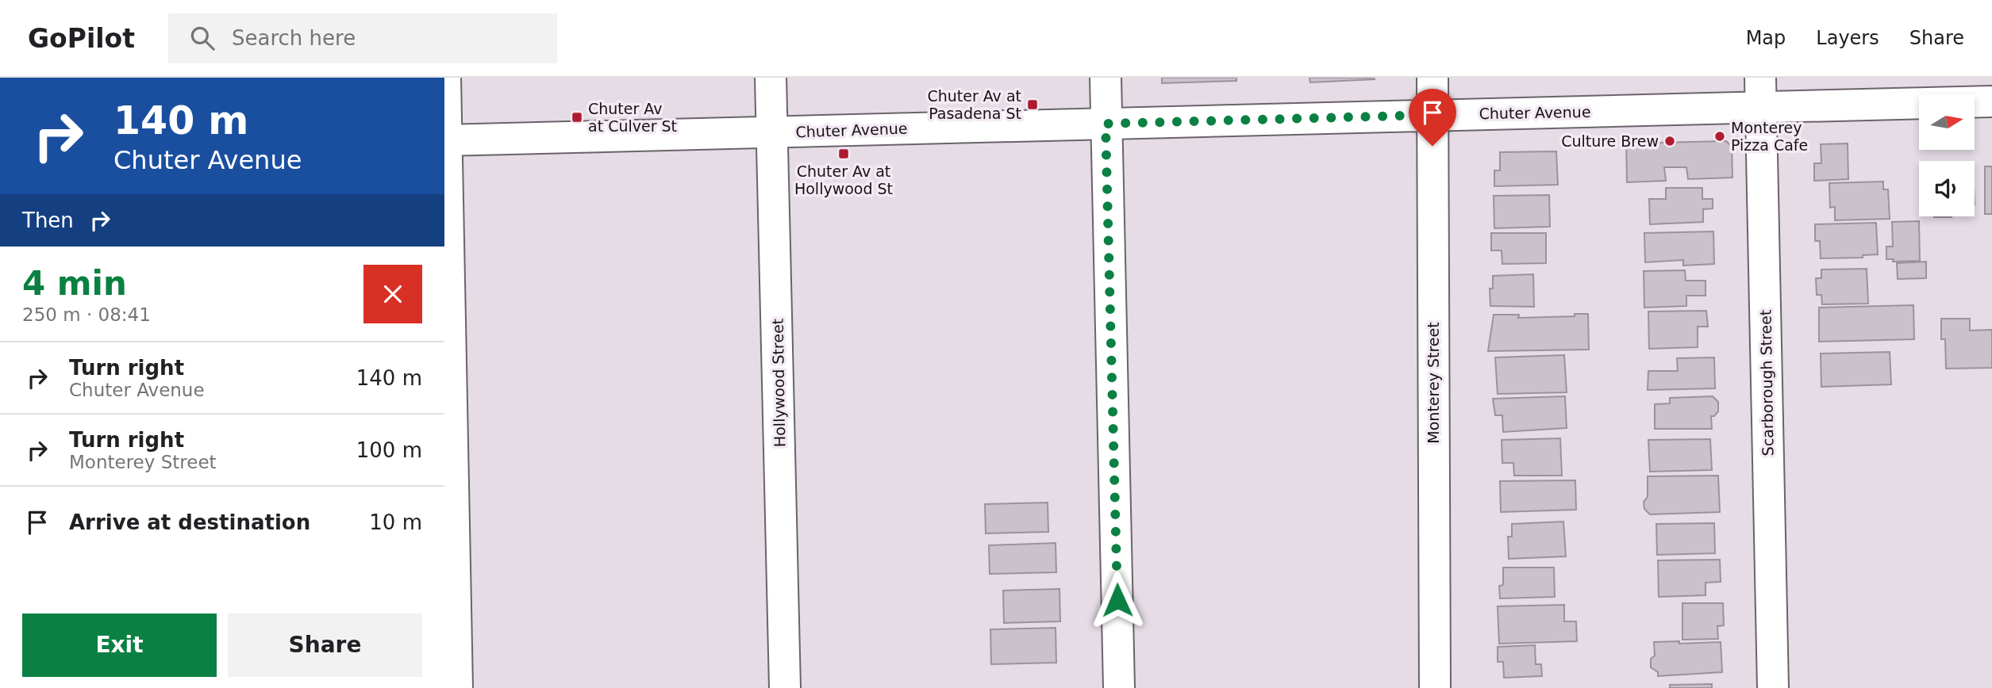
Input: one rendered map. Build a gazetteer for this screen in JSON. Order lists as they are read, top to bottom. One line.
{"streets":{"street":["Chuter Avenue","Hollywood Street","Monterey Street","Scarborough Street"]},"crossings":[["Chuter Avenue","Hollywood Street"],["Chuter Avenue","Monterey Street"],["Chuter Avenue","Scarborough Street"]],"places":{"transit":["Chuter Av at Pasadena St","Chuter Av at Culver St","Chuter Av at Hollywood St"],"other":["Monterey Pizza Cafe","Culture Brew"]},"north":"right","page":{"header":"GoPilot","search":"Search here","nav":["Map","Layers","Share"],"turn":["140 m","Chuter Avenue"],"then":"Then","heading":["4 min","250 m · 08:41"],"list":[{"name":"Turn right","note":"Chuter Avenue","value":"140 m"},{"name":"Turn right","note":"Monterey Street","value":"100 m"},{"name":"Arrive at destination","value":"10 m"}],"buttons":["Exit","Share"]}}
